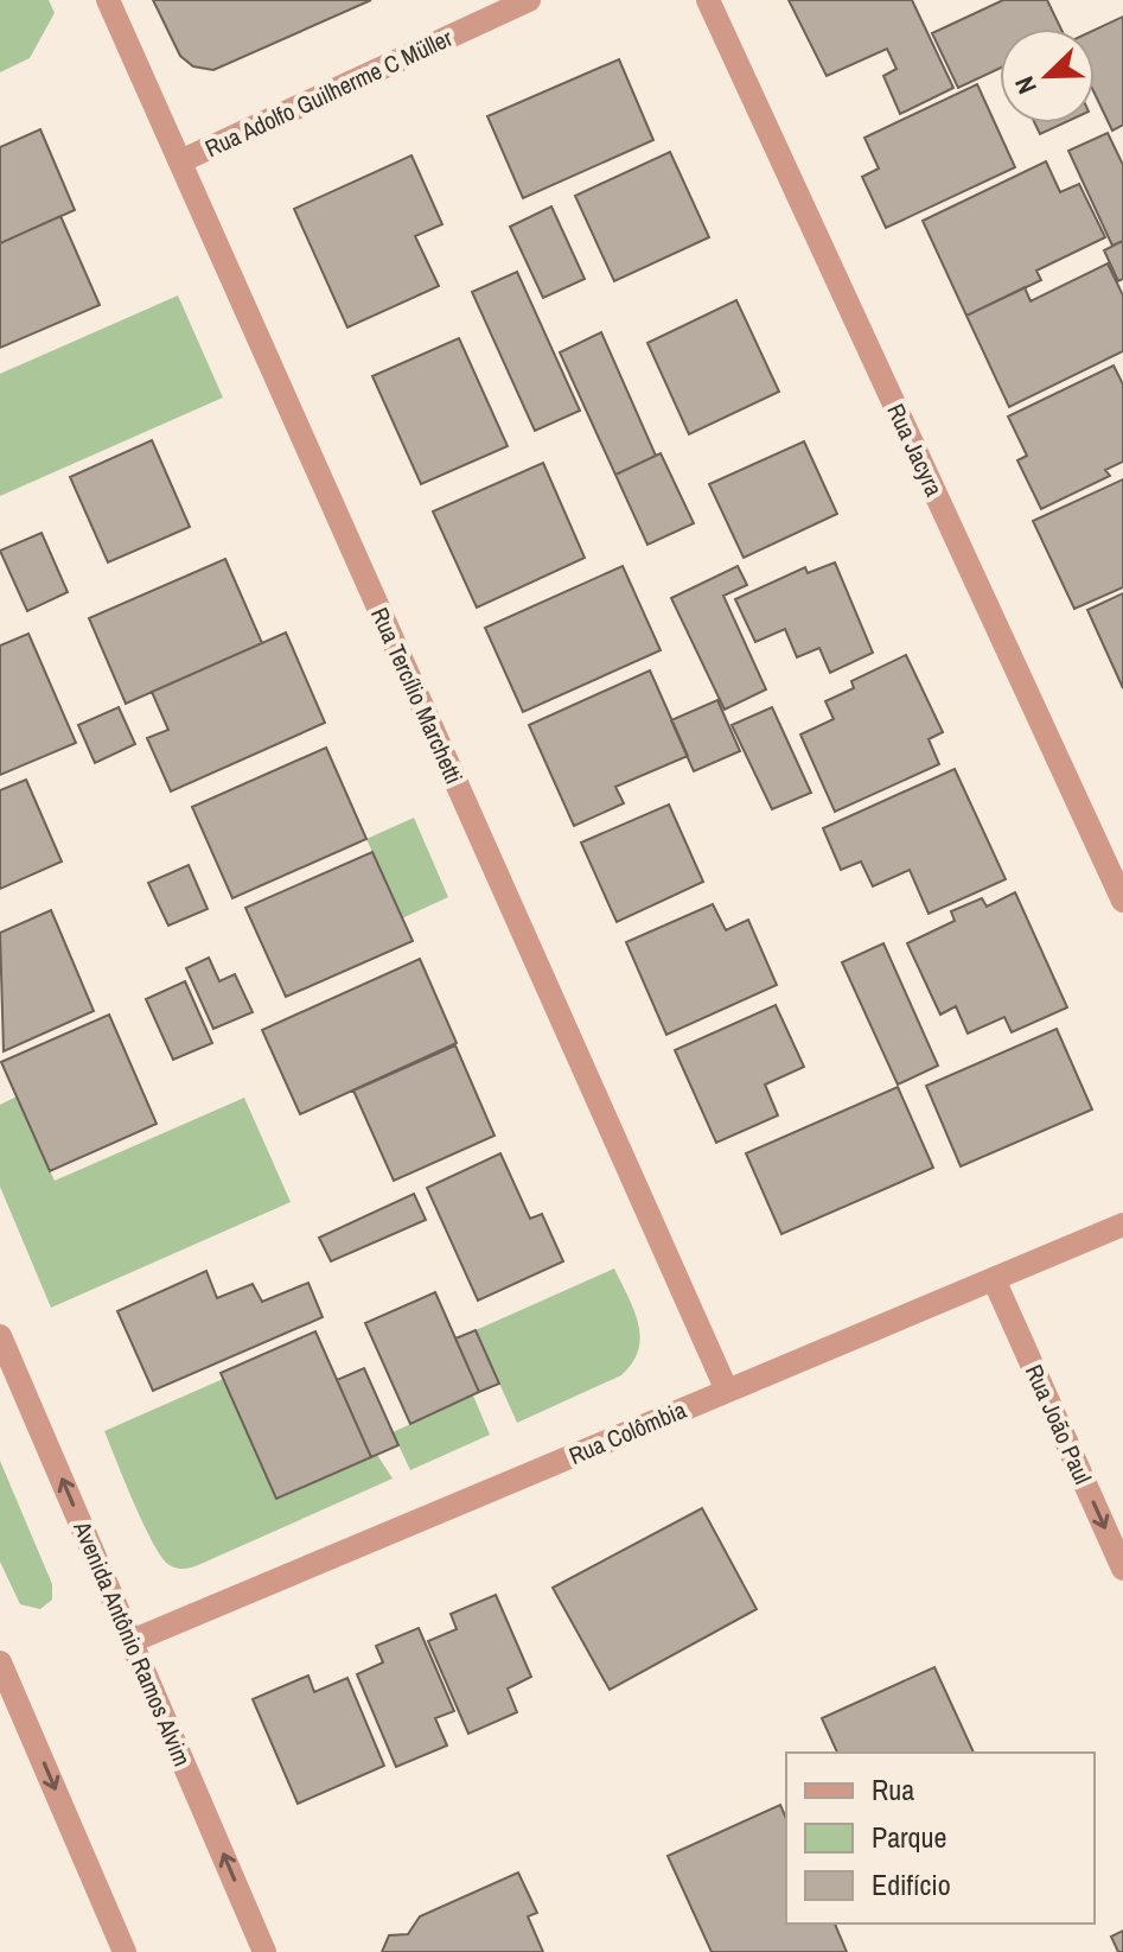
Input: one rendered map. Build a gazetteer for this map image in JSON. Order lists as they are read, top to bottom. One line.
{"streets":{"street":["Rua Adolfo Guilherme C Müller","Rua Jacyra","Rua Tercílio Marchetti","Rua João Paul","Rua Colômbia","Avenida Antônio Ramos Alvim"]},"crossings":[["Rua Adolfo Guilherme C Müller","Rua Tercílio Marchetti"],["Rua Tercílio Marchetti","Rua Colômbia"],["Rua João Paul","Rua Colômbia"],["Rua Colômbia","Avenida Antônio Ramos Alvim"]],"one_way":["Rua João Paul"],"legend":["Rua","Parque","Edifício"],"north":"bottom left"}
